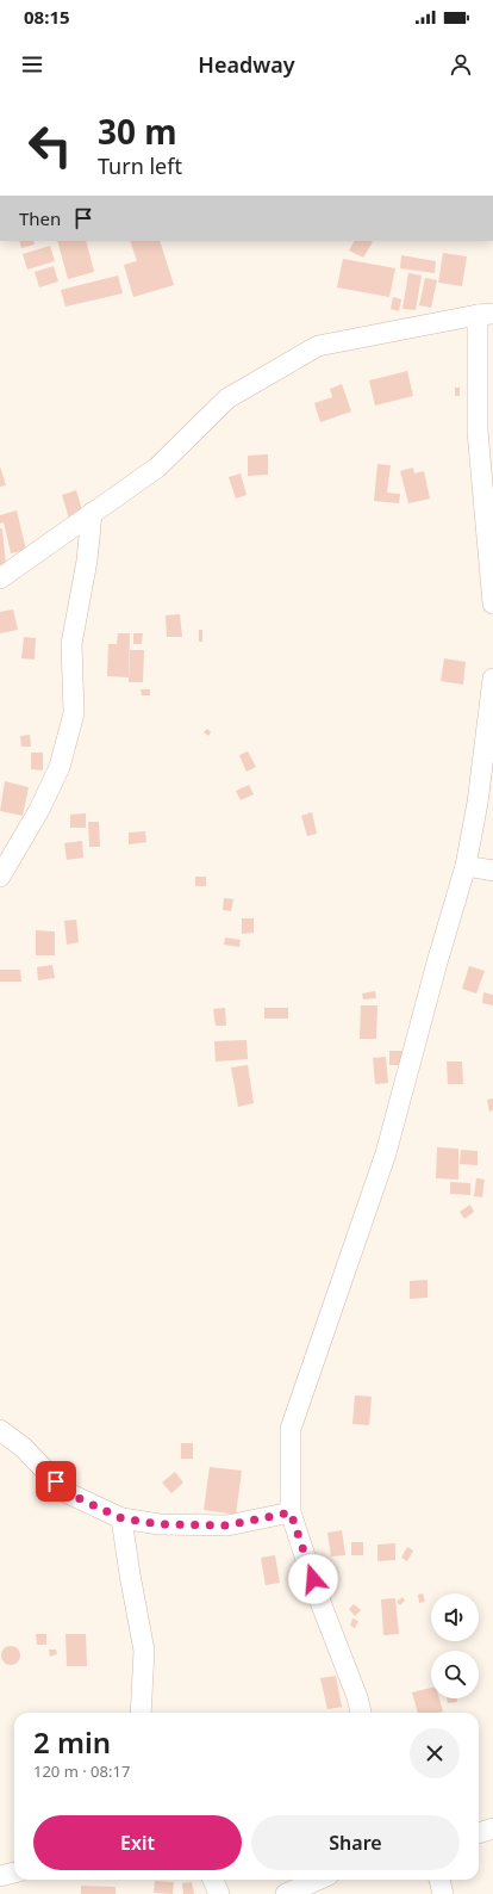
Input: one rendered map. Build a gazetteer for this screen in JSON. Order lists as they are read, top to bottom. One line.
{"page":{"status":"08:15","header":"Headway","turn":["30 m","Turn left"],"then":"Then","heading":["2 min","120 m · 08:17"],"buttons":["Exit","Share"]}}
